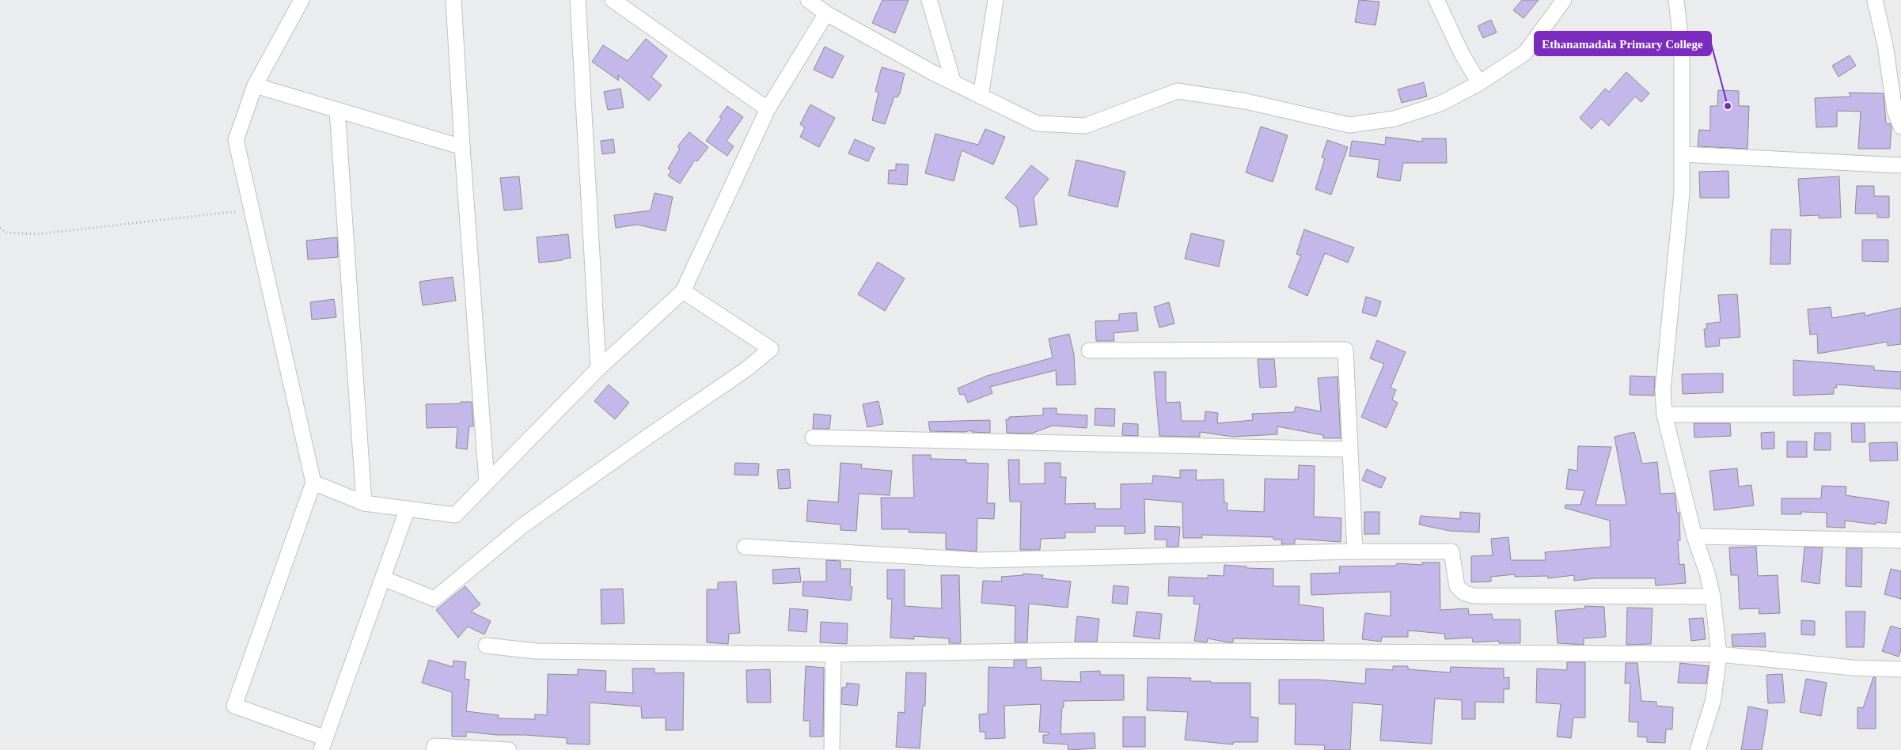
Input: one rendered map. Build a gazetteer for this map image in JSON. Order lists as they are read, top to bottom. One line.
{"places":["Ethanamadala Primary College"]}
